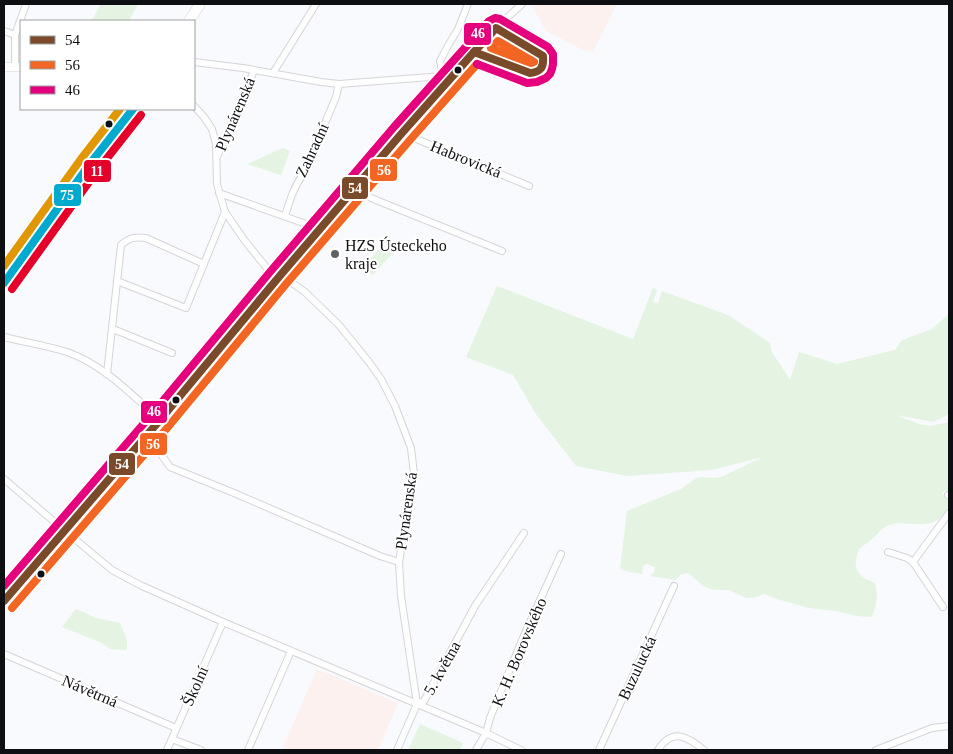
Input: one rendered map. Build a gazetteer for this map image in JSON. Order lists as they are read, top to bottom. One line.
{"streets":{"street":["Plynárenská","Zahradní","Habrovická","K. H. Borovského","5. května","Buzulucká","Školní","Návětrná"]},"crossings":[["Plynárenská","5. května"],["K. H. Borovského","5. května"],["Školní","Návětrná"]],"places":["HZS Ústeckeho kraje"],"lines":["transit line 46","transit line 54","transit line 56","transit line 75","transit line 11"],"legend":["54","56","46"]}
